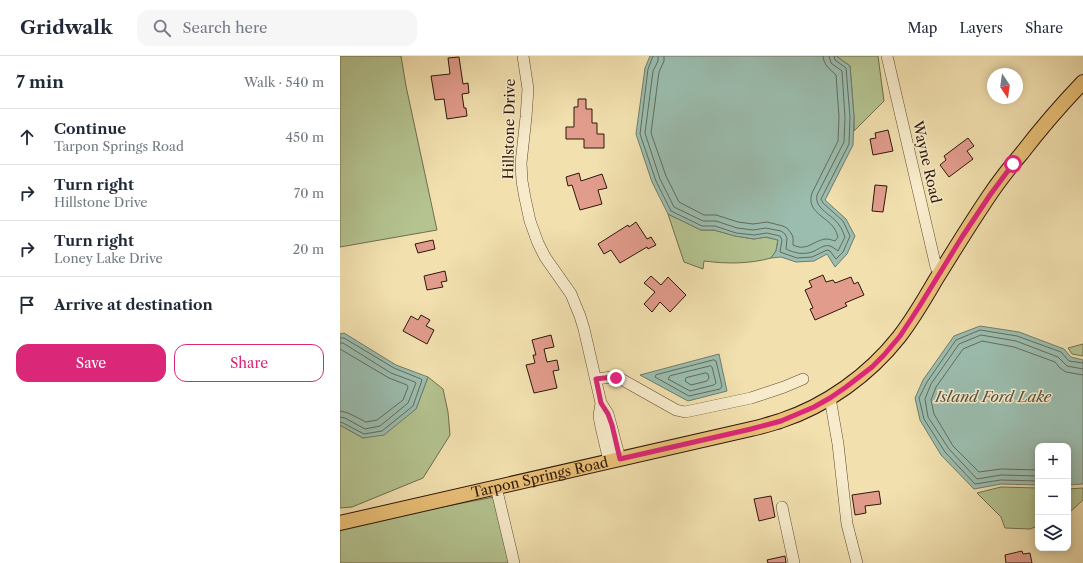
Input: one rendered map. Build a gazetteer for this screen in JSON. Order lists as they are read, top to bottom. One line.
{"streets":{"main road":["Tarpon Springs Road"],"street":["Hillstone Drive","Wayne Road"]},"crossings":[["Hillstone Drive","Tarpon Springs Road"],["Wayne Road","Tarpon Springs Road"]],"water":["Island Ford Lake"],"north":"bottom","page":{"header":"Gridwalk","search":"Search here","nav":["Map","Layers","Share"],"heading":["7 min","Walk · 540 m"],"list":[["Continue","Tarpon Springs Road","450 m"],["Turn right","Hillstone Drive","70 m"],["Turn right","Loney Lake Drive","20 m"],"Arrive at destination"],"buttons":["Save","Share"],"map_buttons":["+","−"]}}
